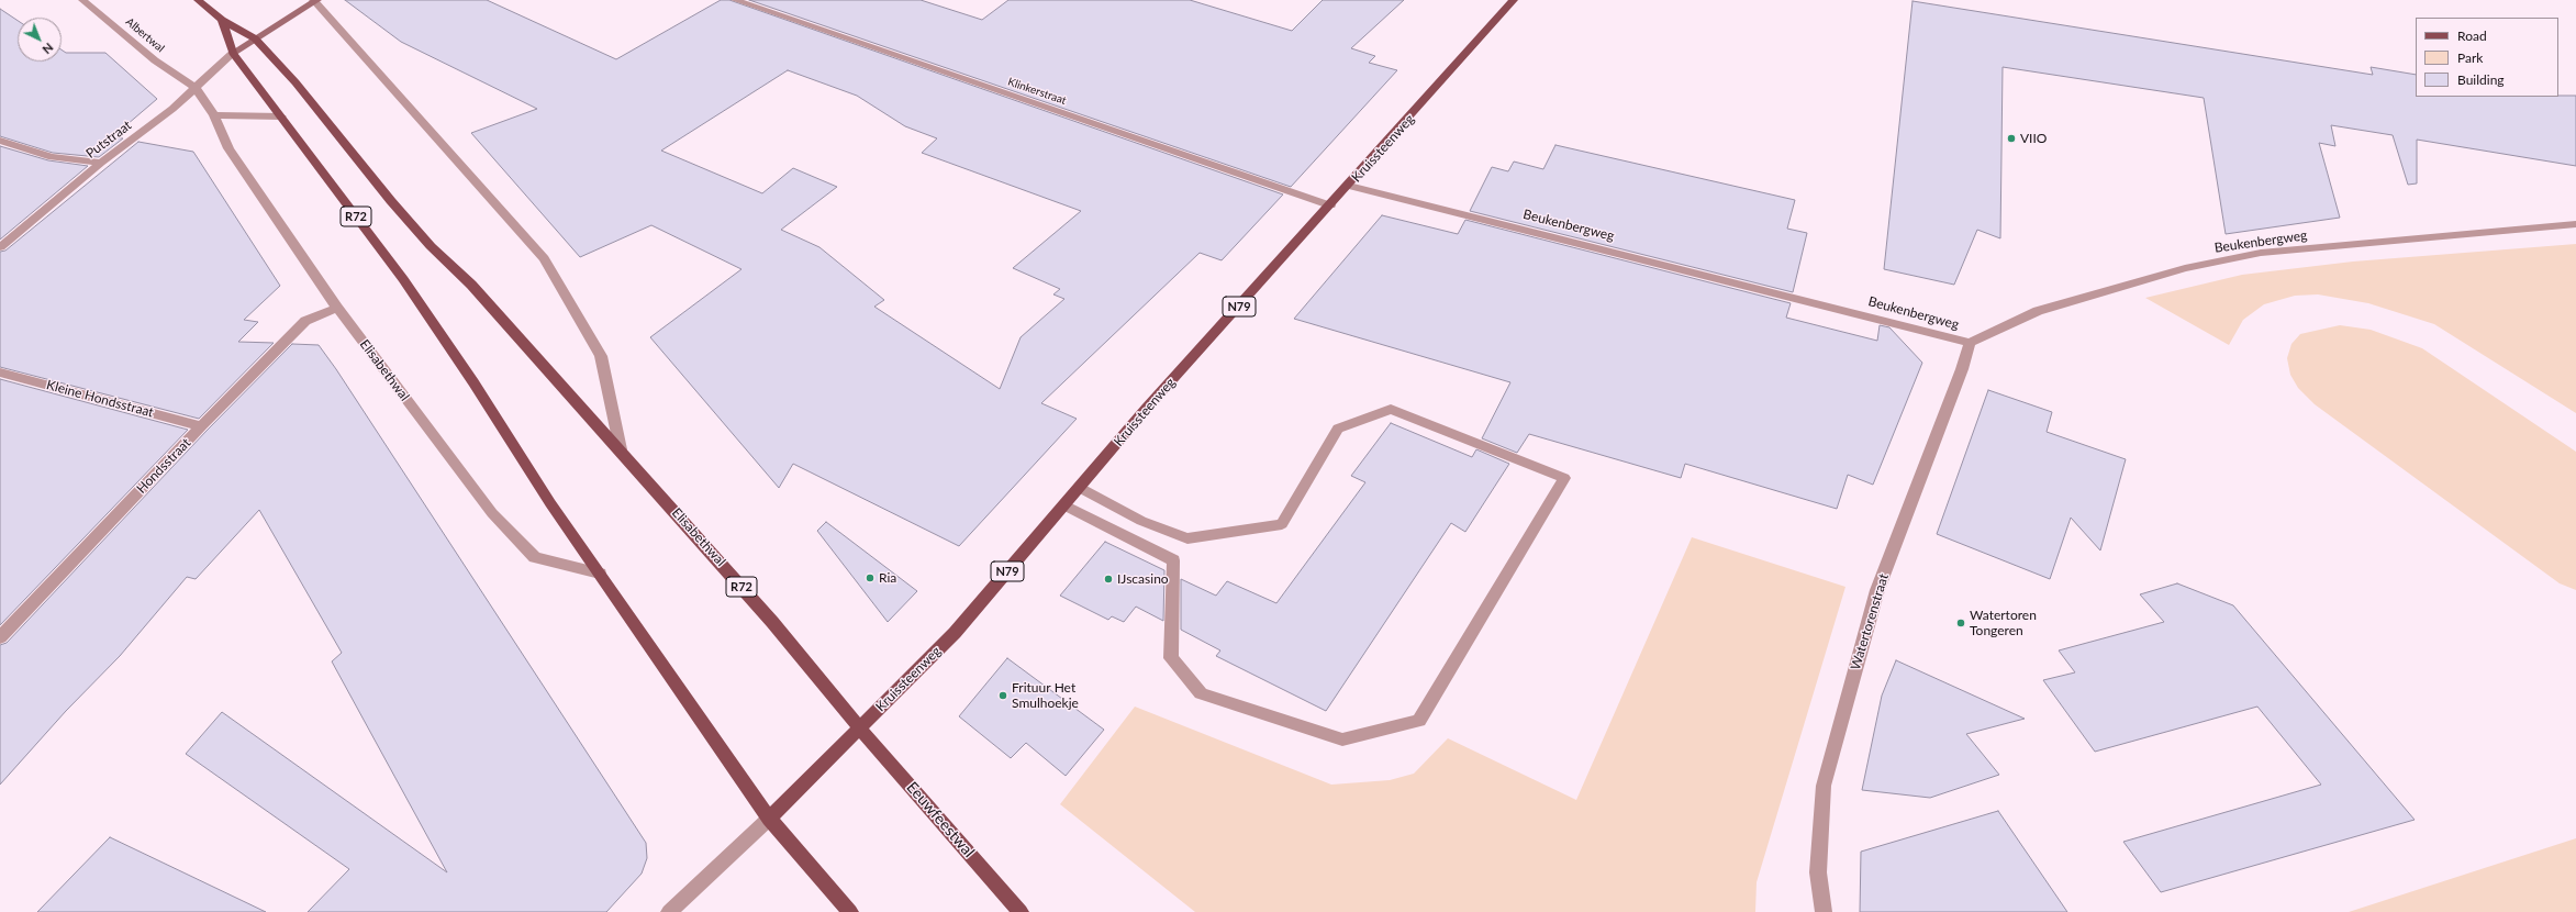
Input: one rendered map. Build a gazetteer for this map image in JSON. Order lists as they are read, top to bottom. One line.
{"streets":{"main road":["Kruissteenweg","R72","N79","Elisabethwal","Eeuwfeestwal"],"street":["Albertwal","Klinkerstraat","Putstraat","Beukenbergweg","Kleine Hondsstraat","Hondsstraat","Watertorenstraat"]},"crossings":[["Albertwal","Putstraat"],["Albertwal","Elisabethwal"],["Klinkerstraat","Kruissteenweg"],["Putstraat","R72"],["Putstraat","Elisabethwal"],["Kruissteenweg","R72"],["Kruissteenweg","Beukenbergweg"],["Kruissteenweg","Elisabethwal"],["Kruissteenweg","Eeuwfeestwal"],["R72","Elisabethwal"],["Beukenbergweg","Watertorenstraat"],["Elisabethwal","Hondsstraat"],["Elisabethwal","Eeuwfeestwal"],["Kleine Hondsstraat","Hondsstraat"]],"places":["VIIO","Ria","IJscasino","Watertoren Tongeren","Frituur Het Smulhoekje"],"legend":["Road","Park","Building"],"north":"bottom right"}
